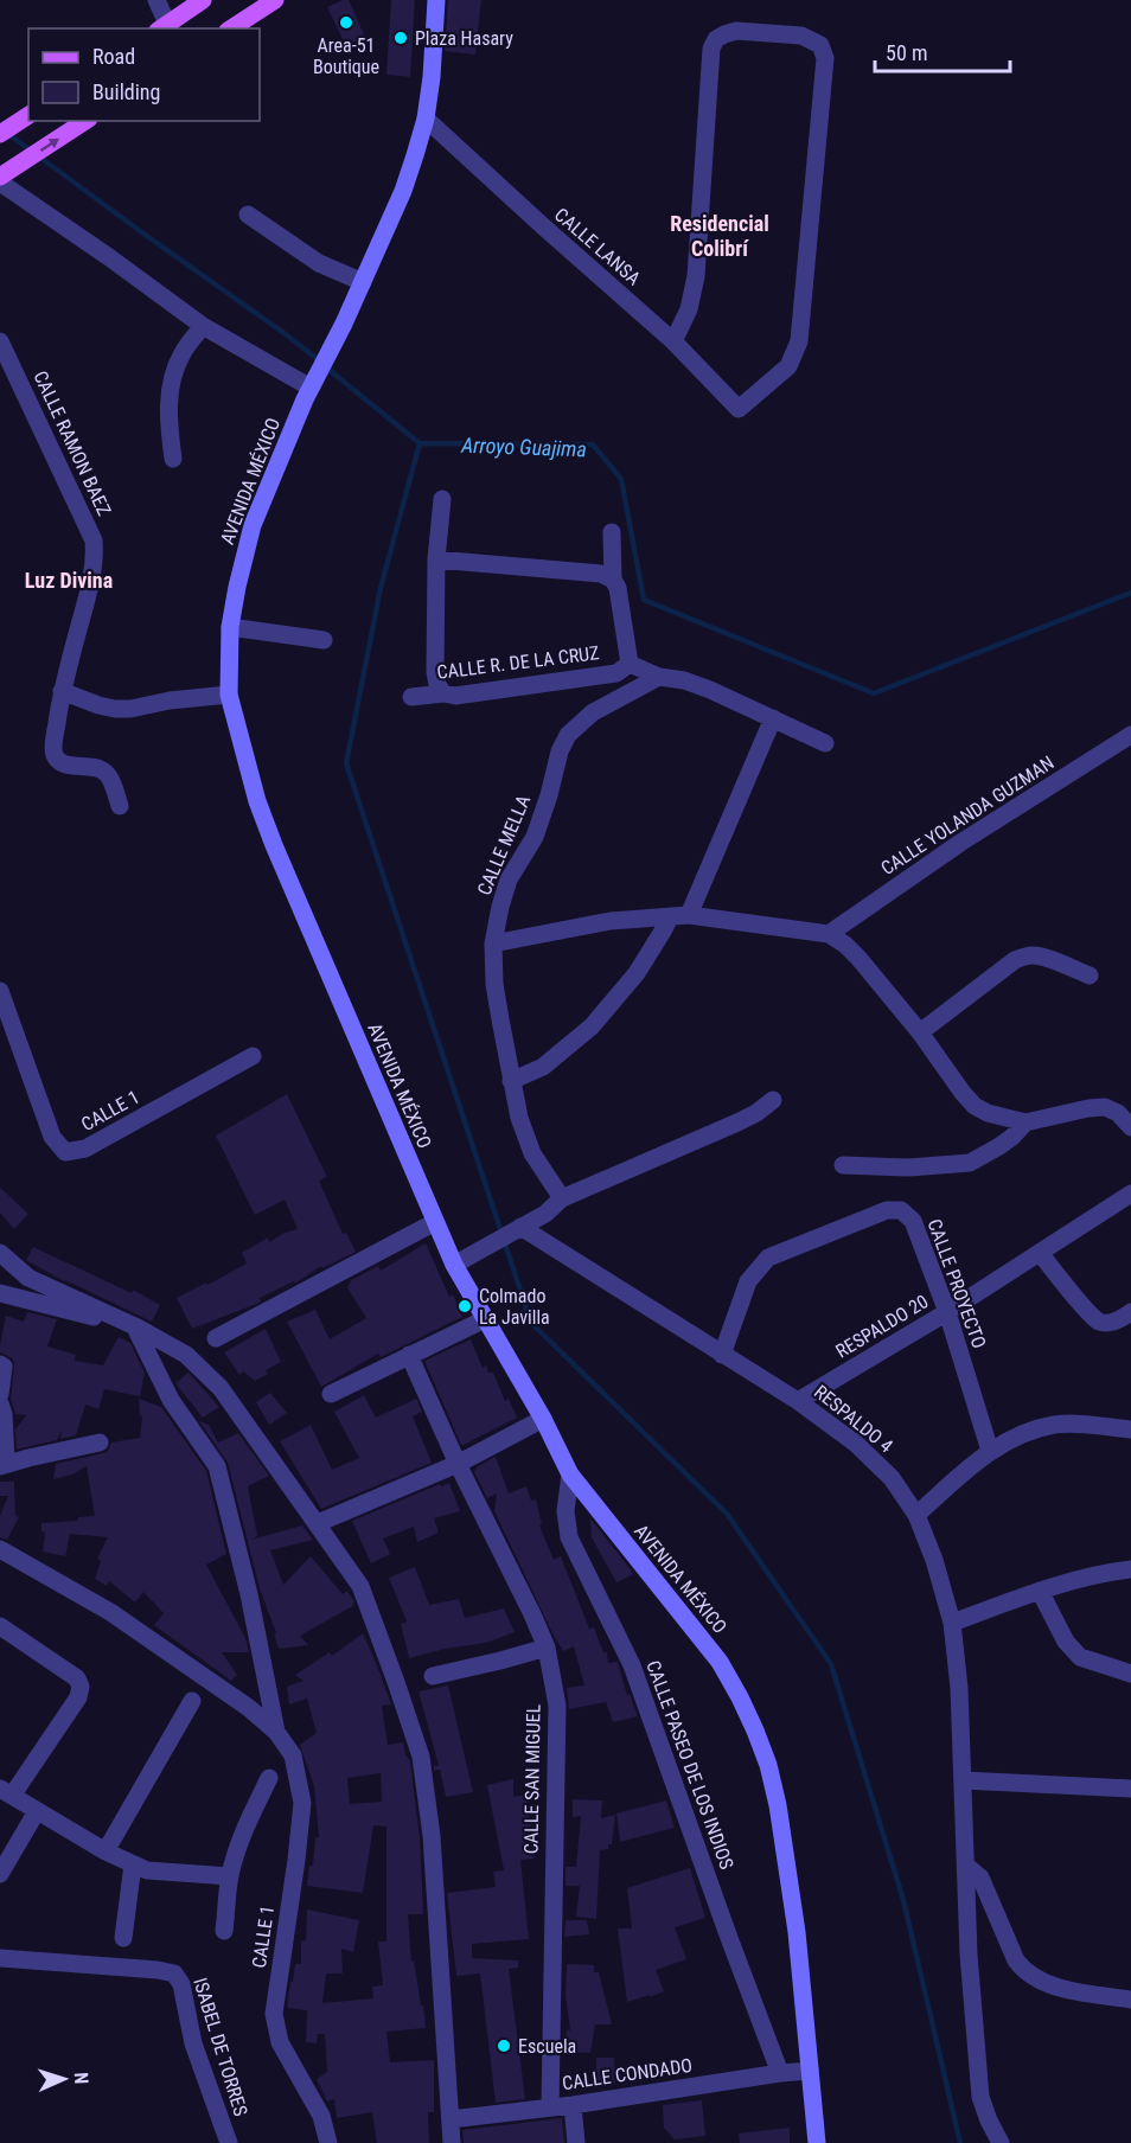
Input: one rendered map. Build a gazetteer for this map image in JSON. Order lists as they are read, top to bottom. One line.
{"streets":{"street":["CALLE LANSA","CALLE RAMON BAEZ","AVENIDA MÉXICO","CALLE R. DE LA CRUZ","CALLE YOLANDA GUZMAN","CALLE MELLA","CALLE 1","CALLE PROYECTO","RESPALDO 20","RESPALDO 4","CALLE PASEO DE LOS INDIOS","CALLE SAN MIGUEL","ISABEL DE TORRES","CALLE CONDADO"]},"crossings":[["CALLE LANSA","AVENIDA MÉXICO"],["AVENIDA MÉXICO","CALLE PASEO DE LOS INDIOS"],["AVENIDA MÉXICO","CALLE CONDADO"],["CALLE R. DE LA CRUZ","CALLE MELLA"],["CALLE PROYECTO","RESPALDO 20"],["CALLE PROYECTO","RESPALDO 4"],["RESPALDO 20","RESPALDO 4"],["CALLE PASEO DE LOS INDIOS","CALLE CONDADO"],["CALLE SAN MIGUEL","CALLE CONDADO"]],"districts":["Residencial Colibrí","Luz Divina"],"water":["Arroyo Guajima"],"places":["Area-51 Boutique","Plaza Hasary","Colmado La Javilla","Escuela"],"legend":["Road","Building"],"scale_bar":"50 m","north":"right"}
